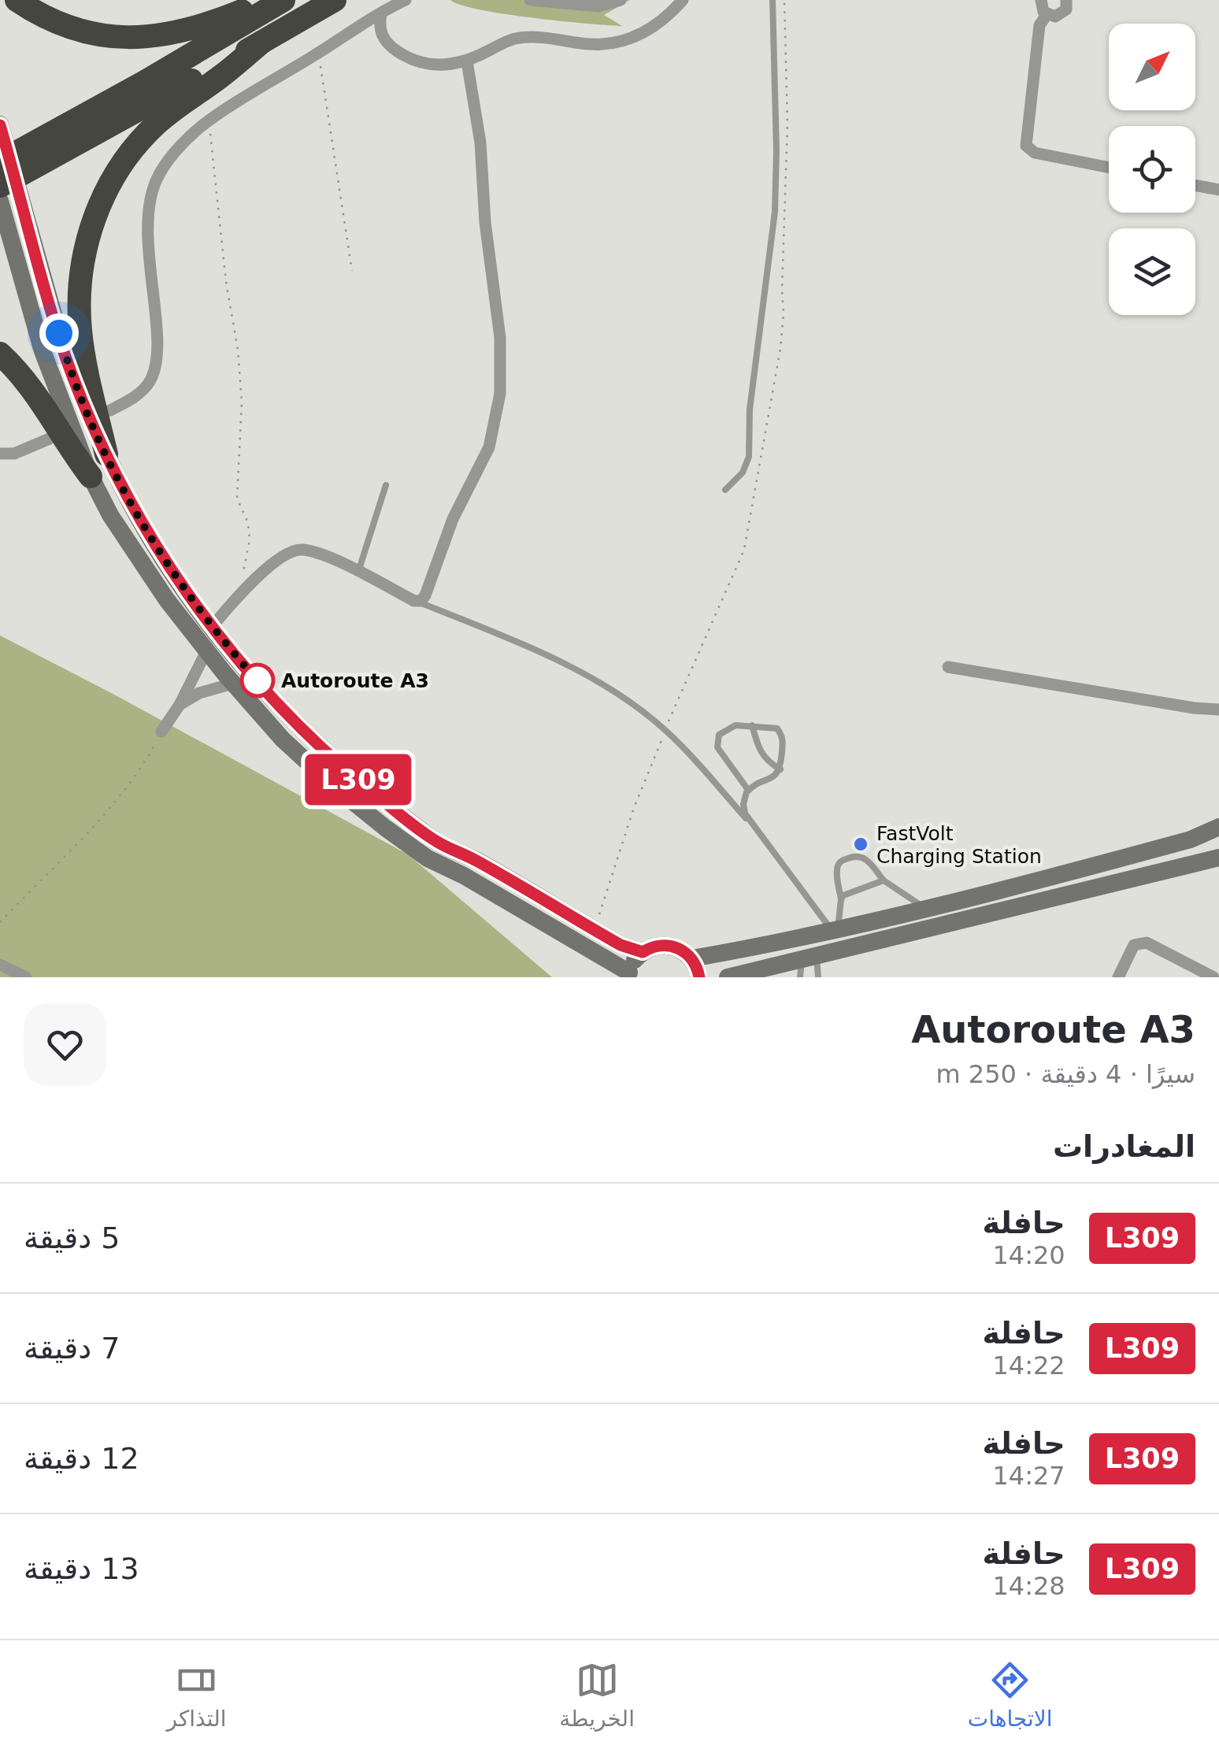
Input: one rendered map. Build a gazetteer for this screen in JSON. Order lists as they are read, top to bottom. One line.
{"places":["Autoroute A3","FastVolt Charging Station"],"lines":["bus line L309"],"north":"top right","page":{"on_map":"L309","heading":[["Autoroute A3","سيرًا · 4 دقيقة · 250 m"],"المغادرات"],"list":[{"mark":"L309","name":"حافلة","note":"14:20","value":"5 دقيقة"},{"mark":"L309","name":"حافلة","note":"14:22","value":"7 دقيقة"},{"mark":"L309","name":"حافلة","note":"14:27","value":"12 دقيقة"},{"mark":"L309","name":"حافلة","note":"14:28","value":"13 دقيقة"}],"tabs":["الاتجاهات","الخريطة","التذاكر"]}}
